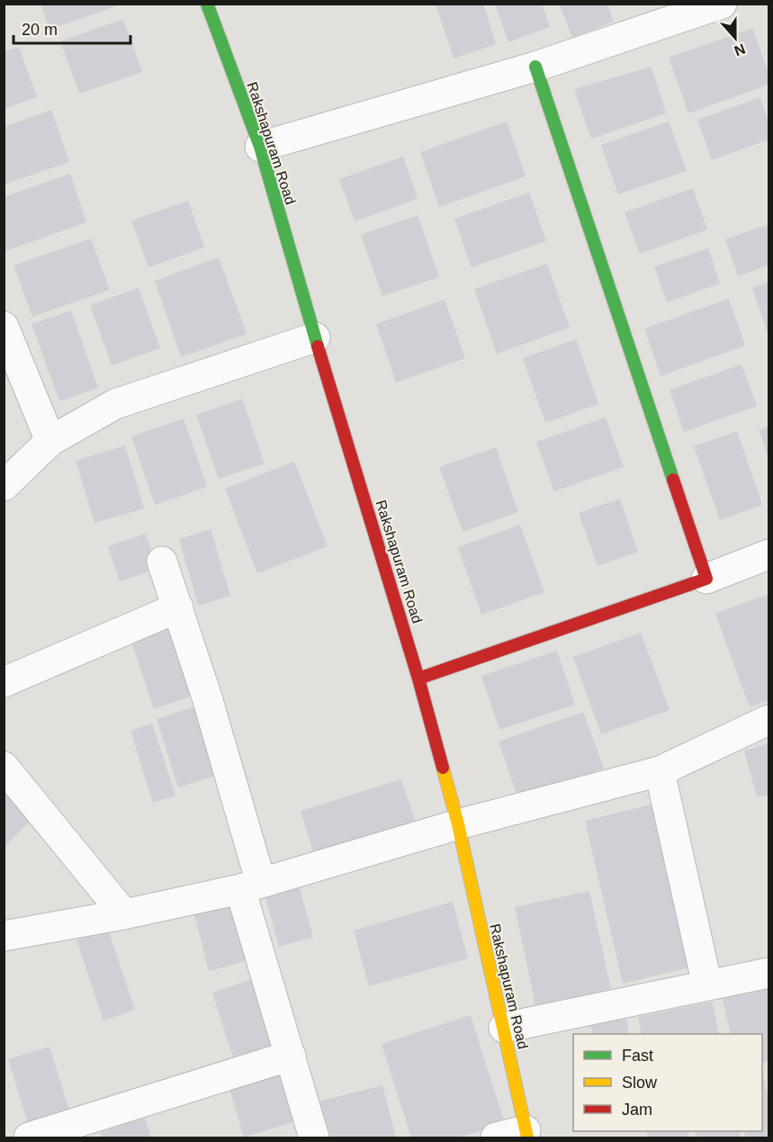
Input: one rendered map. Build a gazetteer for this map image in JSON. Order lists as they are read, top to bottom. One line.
{"streets":{"street":["Rakshapuram Road"]},"legend":["Fast","Slow","Jam"],"scale_bar":"20 m","north":"bottom"}
